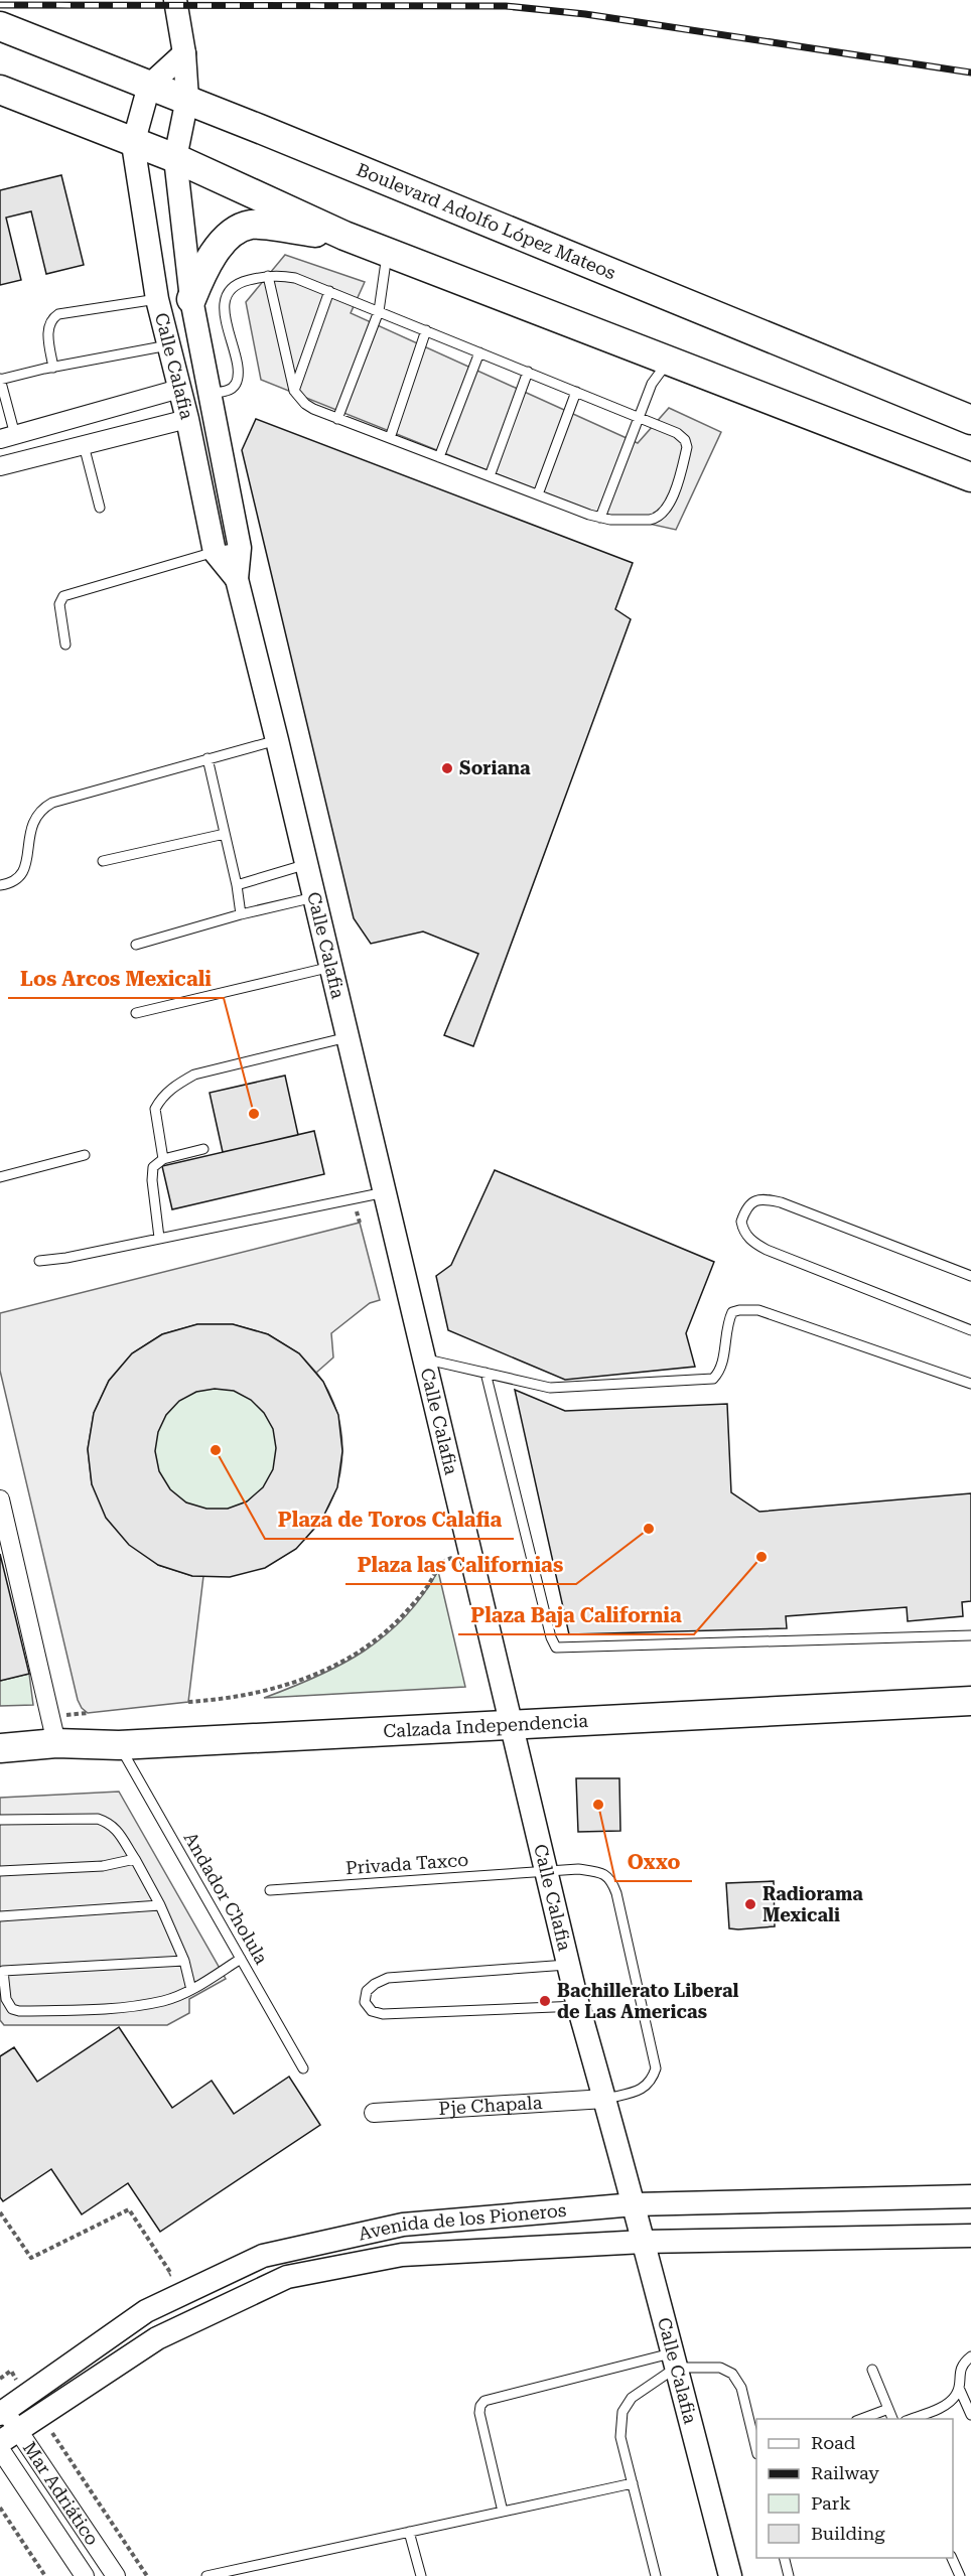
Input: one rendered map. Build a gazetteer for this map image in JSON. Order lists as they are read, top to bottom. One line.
{"streets":{"main road":["Boulevard Adolfo López Mateos","Calzada Independencia"],"street":["Calle Calafia","Pje Chapala","Avenida de los Pioneros","Mar Adriático"],"lane":["Privada Taxco","Andador Cholula"]},"crossings":[["Boulevard Adolfo López Mateos","Calle Calafia"],["Calle Calafia","Calzada Independencia"],["Calle Calafia","Privada Taxco"],["Calle Calafia","Pje Chapala"],["Calle Calafia","Avenida de los Pioneros"],["Calzada Independencia","Andador Cholula"],["Privada Taxco","Pje Chapala"],["Avenida de los Pioneros","Mar Adriático"]],"places":["Soriana","Los Arcos Mexicali","Plaza de Toros Calafia","Plaza las Californias","Plaza Baja California","Oxxo","Radiorama Mexicali","Bachillerato Liberal de Las Americas"],"legend":["Road","Railway","Park","Building"]}
